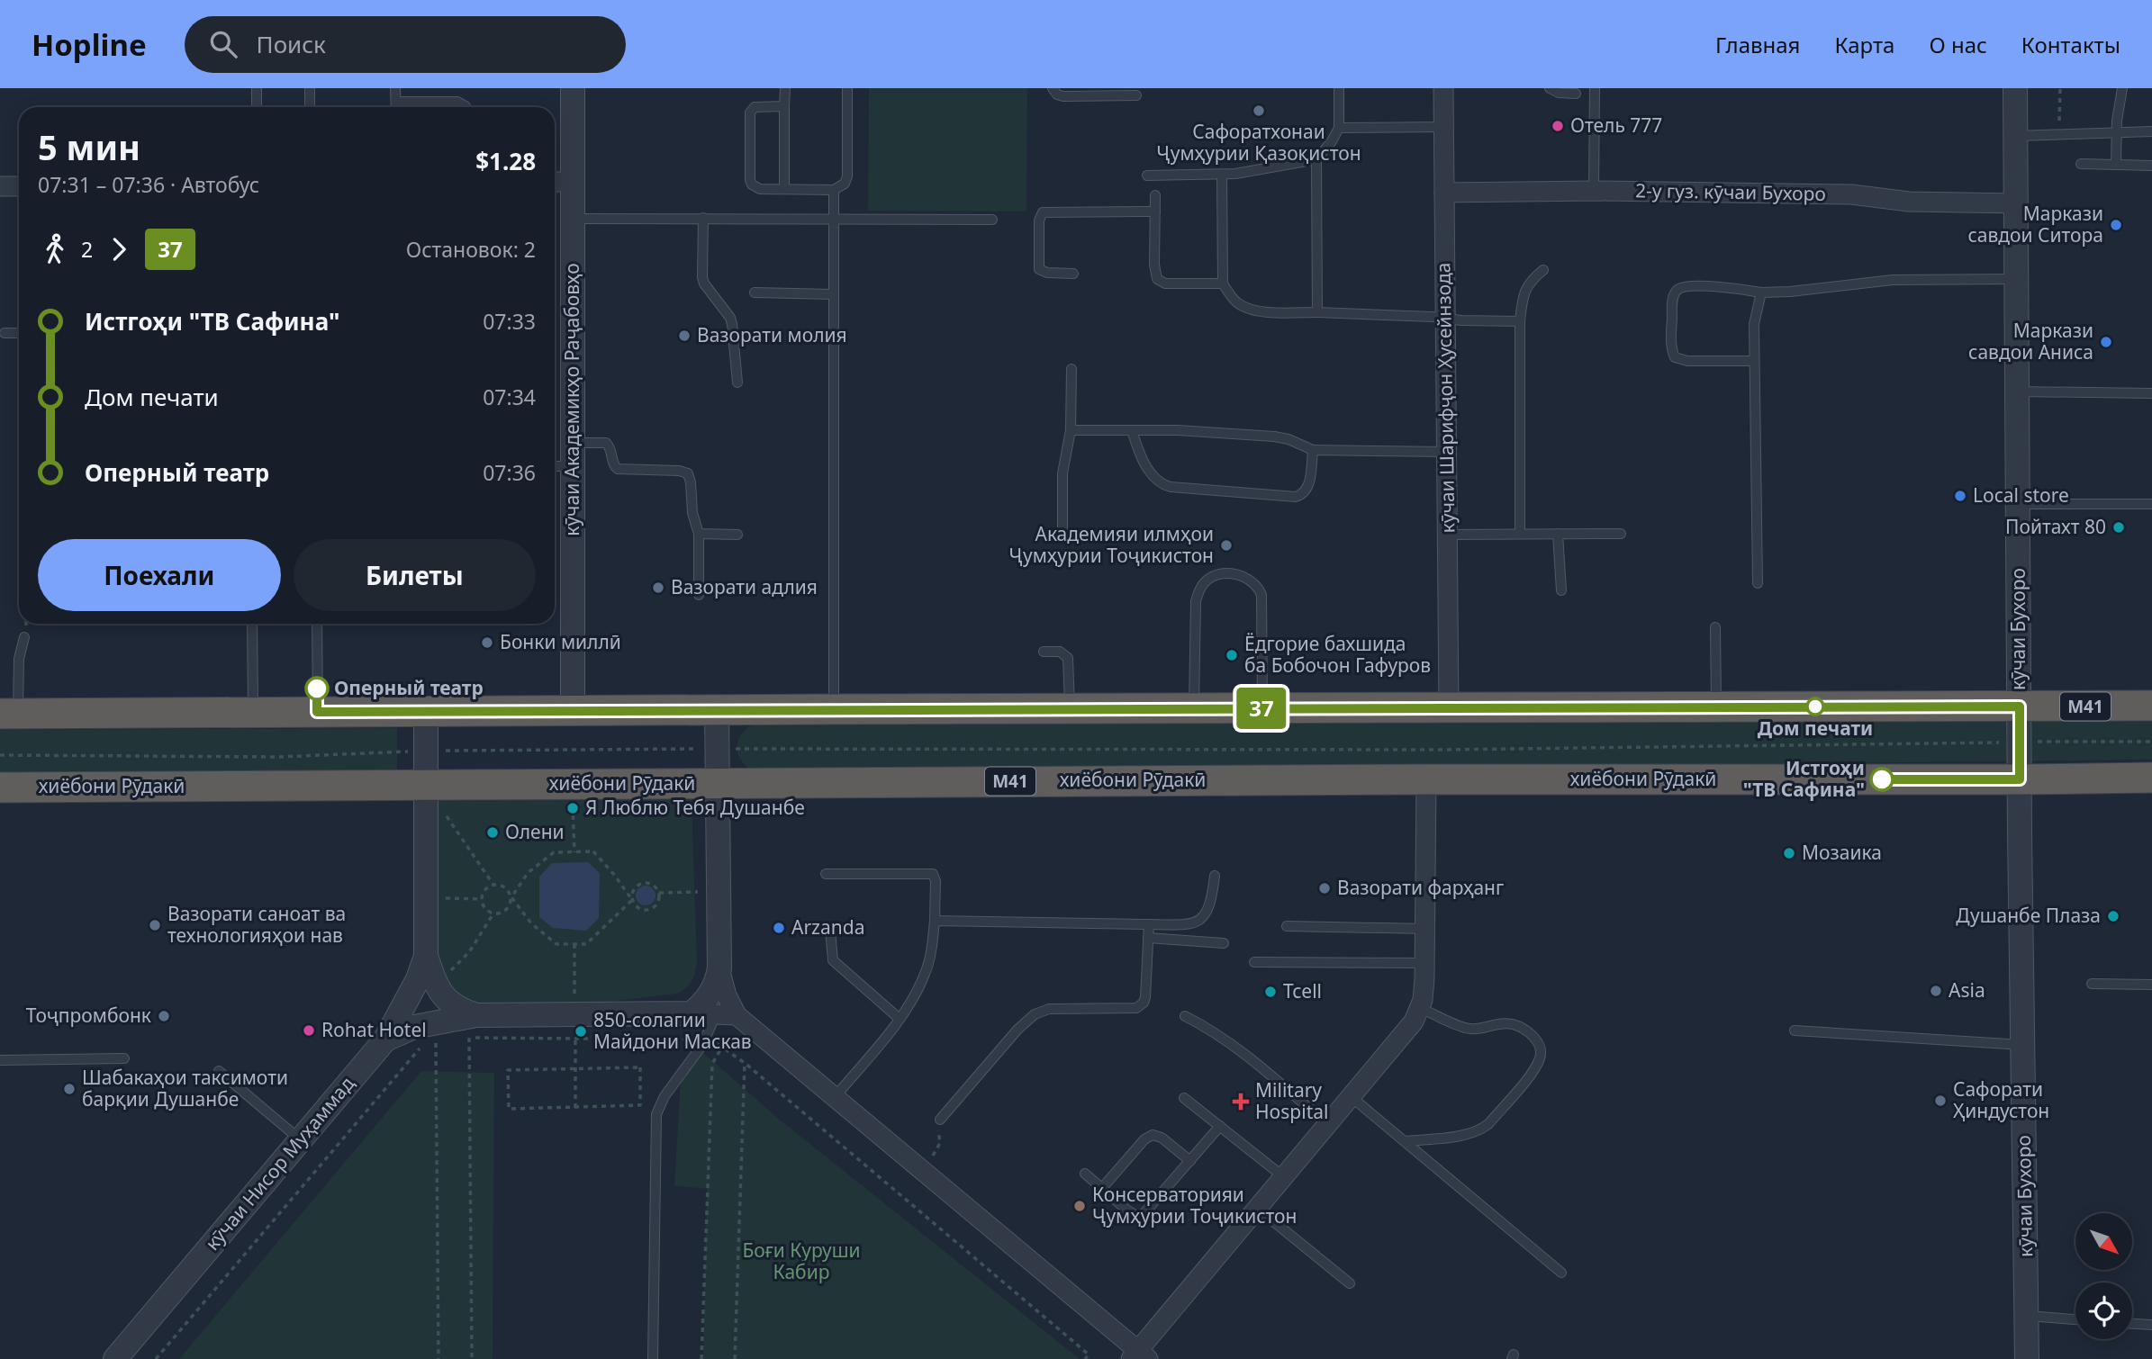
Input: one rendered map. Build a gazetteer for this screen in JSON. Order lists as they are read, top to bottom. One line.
{"streets":{"highway":["M41","хиёбони Рӯдакӣ"],"street":["2-у гуз. кӯчаи Бухоро","кӯчаи Шарифҷон Ҳусейнзода","кӯчаи Академикҳо Раҷабовҳо","кӯчаи Бухоро","кӯчаи Нисор Муҳаммад"]},"crossings":[["2-у гуз. кӯчаи Бухоро","кӯчаи Шарифҷон Ҳусейнзода"],["2-у гуз. кӯчаи Бухоро","кӯчаи Бухоро"],["кӯчаи Шарифҷон Ҳусейнзода","M41"],["кӯчаи Академикҳо Раҷабовҳо","M41"],["кӯчаи Бухоро","M41"],["кӯчаи Бухоро","хиёбони Рӯдакӣ"],["M41","кӯчаи Нисор Муҳаммад"],["хиёбони Рӯдакӣ","кӯчаи Нисор Муҳаммад"]],"parks":["Боғи Куруши Кабир"],"places":{"other":["Сафоратхонаи Ҷумҳурии Қазоқистон","Отель 777","Маркази савдои Ситора","Вазорати молия","Маркази савдои Аниса","Local store","Пойтахт 80","Академияи илмҳои Ҷумҳурии Тоҷикистон","Вазорати адлия","Бонки миллӣ","Ёдгорие бахшида ба Бобочон Гафуров","Оперный театр","Дом печати","Истгоҳи \"ТВ Сафина\"","Я Люблю Тебя Душанбе","Олени","Мозаика","Вазорати фарҳанг","Душанбе Плаза","Вазорати саноат ва технологияҳои нав","Arzanda","Asia","Tcell","Тоҷпромбонк","Rohat Hotel","850-солагии Майдони Маскав","Шабакаҳои таксимоти барқии Душанбе","Сафорати Ҳиндустон","Консерваторияи Ҷумҳурии Тоҷикистон"],"health":["Military Hospital"]},"lines":["bus line 37"],"north":"bottom right","page":{"header":"Hopline","search":"Поиск","nav":["Главная","Карта","О нас","Контакты"],"on_map":"37","heading":["5 мин","07:31 – 07:36 · Автобус","$1.28"],"legs":["2","37","Остановок: 2"],"list":[{"name":"Истгоҳи \"ТВ Сафина\"","value":"07:33"},{"name":"Дом печати","value":"07:34"},{"name":"Оперный театр","value":"07:36"}],"buttons":["Поехали","Билеты"]}}
